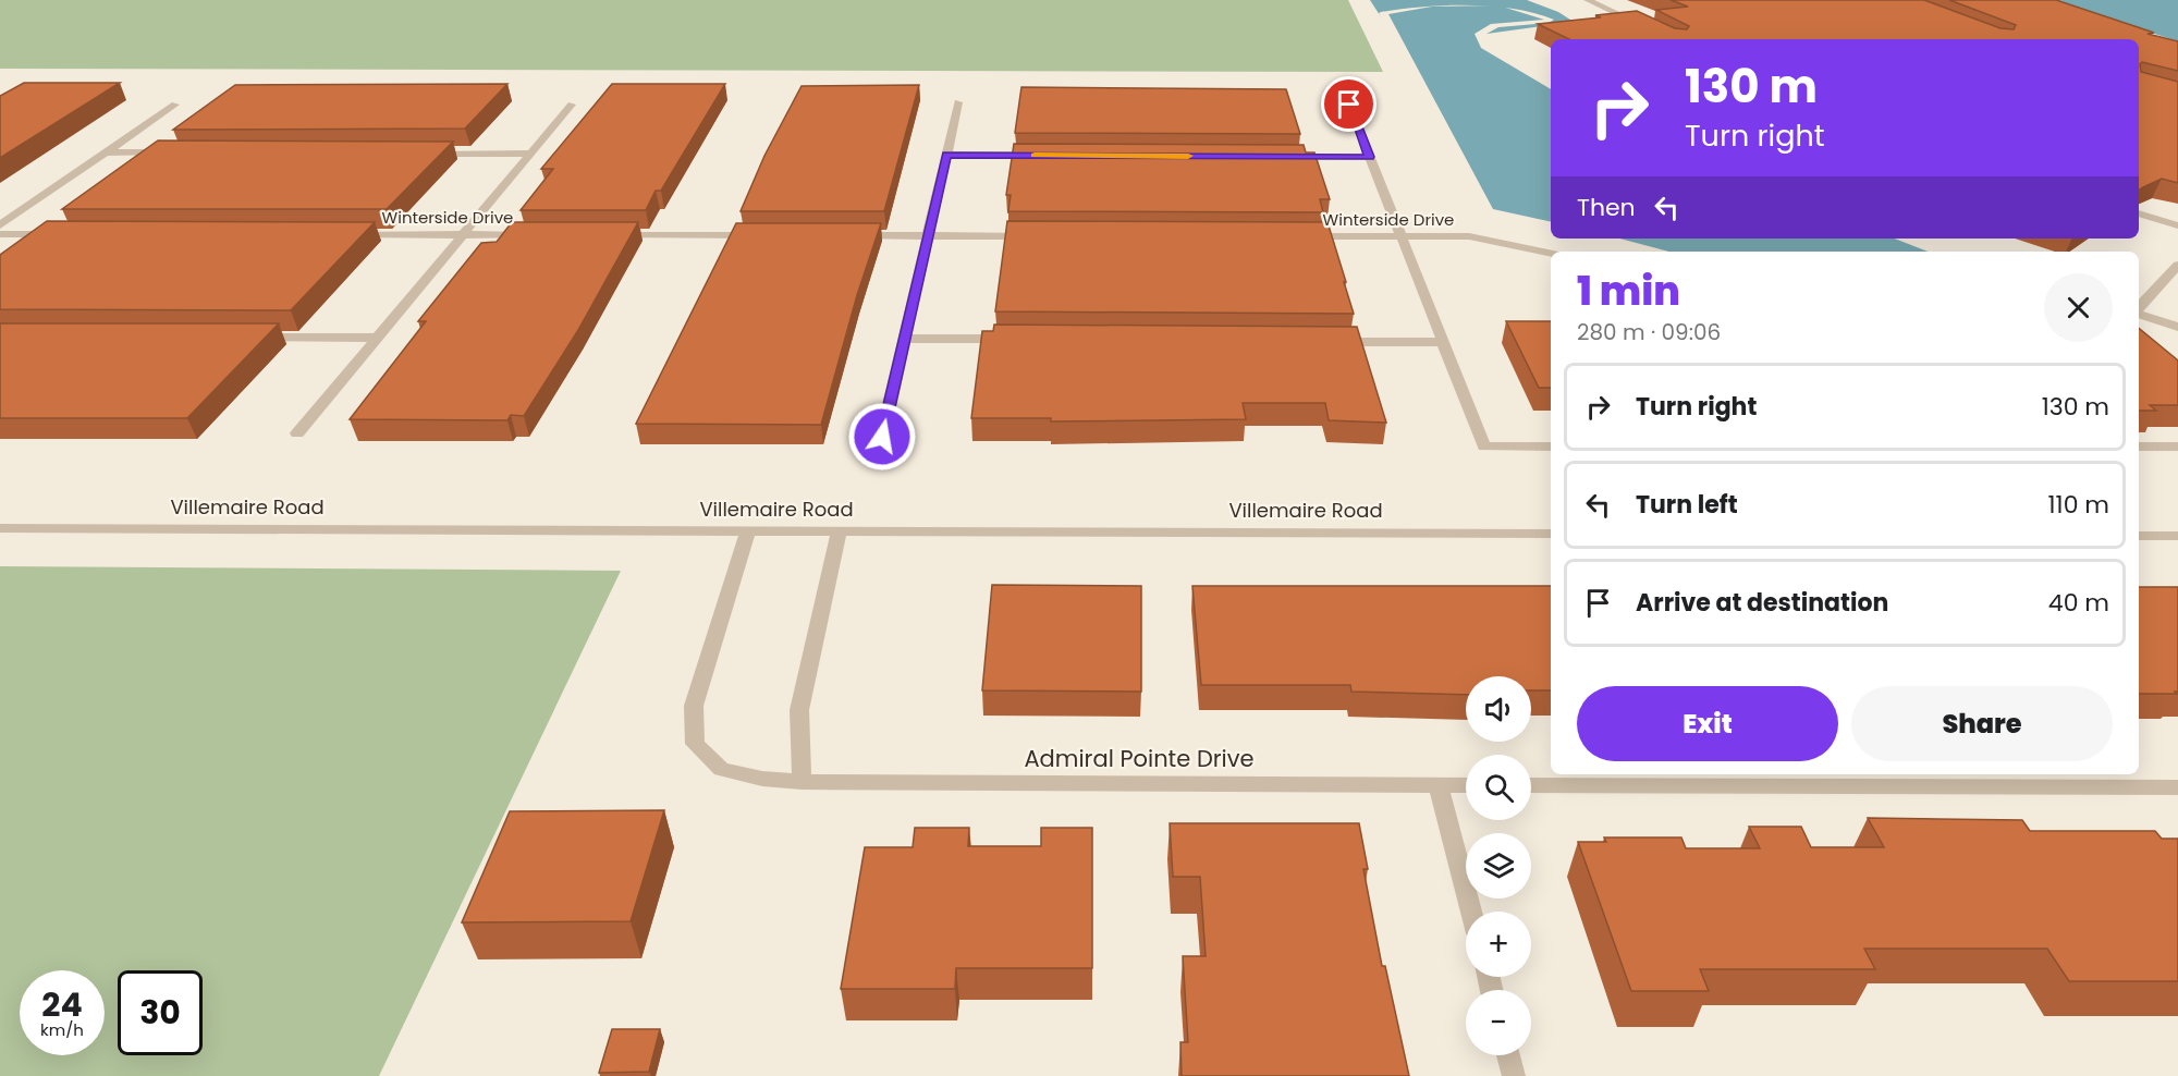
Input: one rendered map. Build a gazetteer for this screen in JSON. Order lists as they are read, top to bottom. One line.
{"streets":{"street":["Winterside Drive","Villemaire Road","Admiral Pointe Drive"]},"crossings":[["Villemaire Road","Admiral Pointe Drive"]],"page":{"turn":["130 m","Turn right"],"then":"Then","heading":["1 min","280 m · 09:06"],"list":[{"name":"Turn right","value":"130 m"},{"name":"Turn left","value":"110 m"},{"name":"Arrive at destination","value":"40 m"}],"buttons":["Exit","Share"],"map_buttons":["+","−"],"speed":"24 km/h","limit":"30"}}
